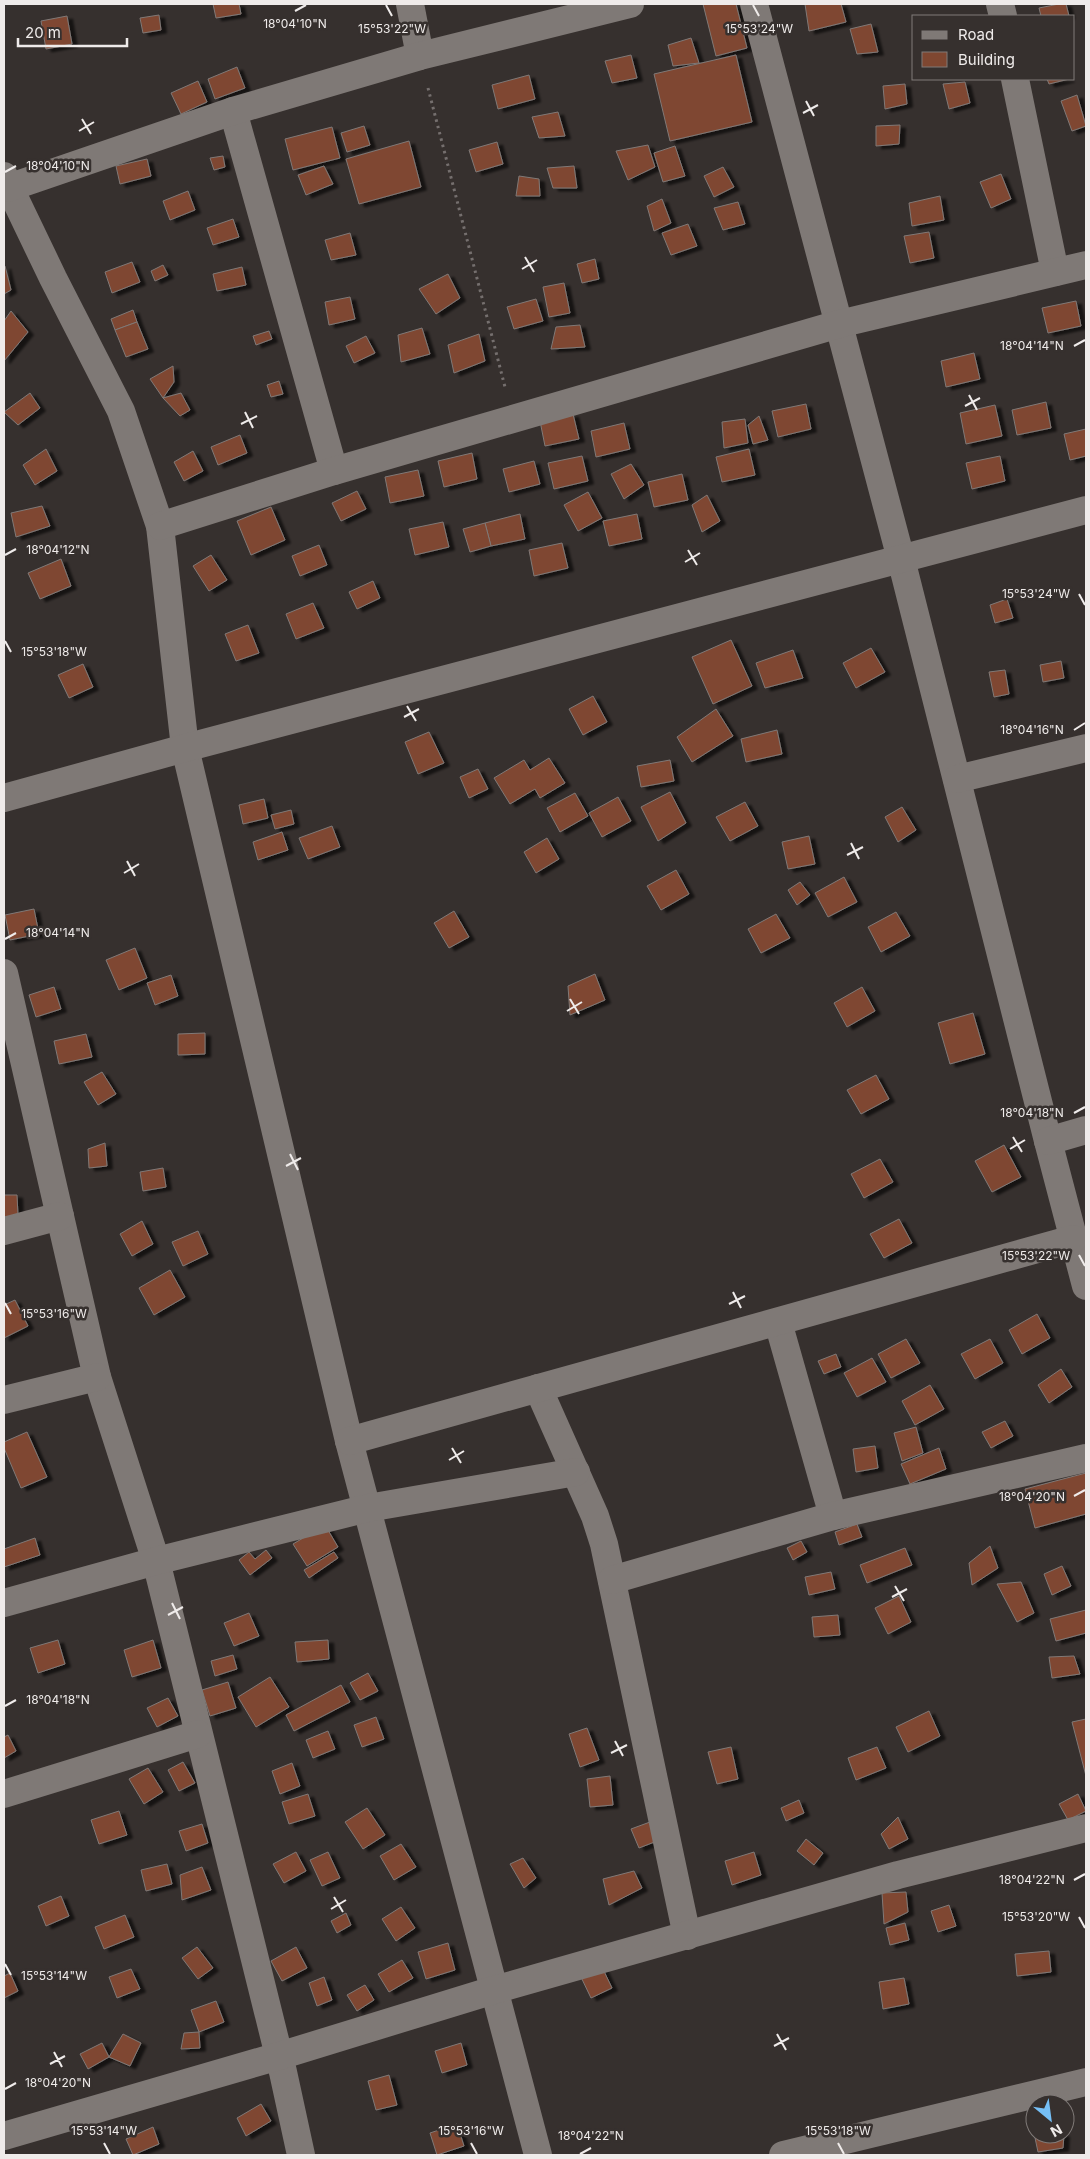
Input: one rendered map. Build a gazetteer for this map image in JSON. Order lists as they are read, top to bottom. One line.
{"legend":["Road","Building"],"scale_bar":"20 m","north":"bottom right","coordinates":["18°04'10\"N","15°53'22\"W","15°53'24\"W","18°04'14\"N","18°04'12\"N","15°53'18\"W","18°04'16\"N","18°04'18\"N","15°53'16\"W","18°04'20\"N","18°04'22\"N","15°53'20\"W","15°53'14\"W"]}
